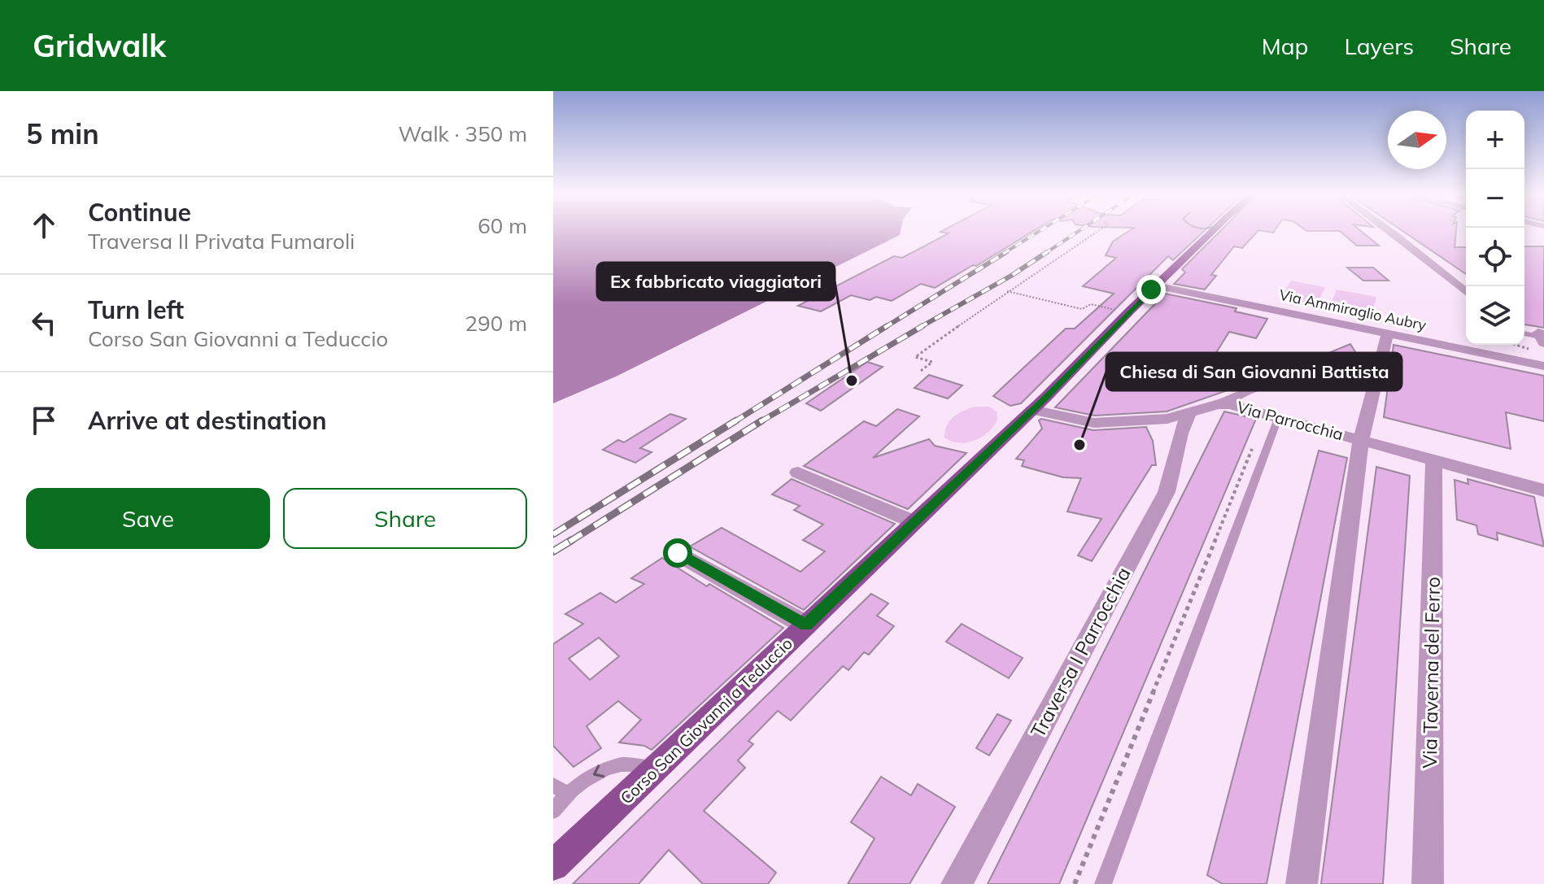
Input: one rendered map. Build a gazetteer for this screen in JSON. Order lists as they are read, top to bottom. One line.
{"streets":{"main road":["Corso San Giovanni a Teduccio"],"street":["Via Ammiraglio Aubry","Via Parrocchia","Traversa I Parrocchia","Via Taverna del Ferro"]},"crossings":[["Via Ammiraglio Aubry","Corso San Giovanni a Teduccio"],["Via Parrocchia","Traversa I Parrocchia"],["Via Parrocchia","Via Taverna del Ferro"],["Via Parrocchia","Corso San Giovanni a Teduccio"]],"places":["Ex fabbricato viaggiatori","Chiesa di San Giovanni Battista"],"north":"right","page":{"header":"Gridwalk","nav":["Map","Layers","Share"],"heading":["5 min","Walk · 350 m"],"map_buttons":["+","−"],"list":[["Continue","Traversa II Privata Fumaroli","60 m"],["Turn left","Corso San Giovanni a Teduccio","290 m"],"Arrive at destination"],"buttons":["Save","Share"]}}
